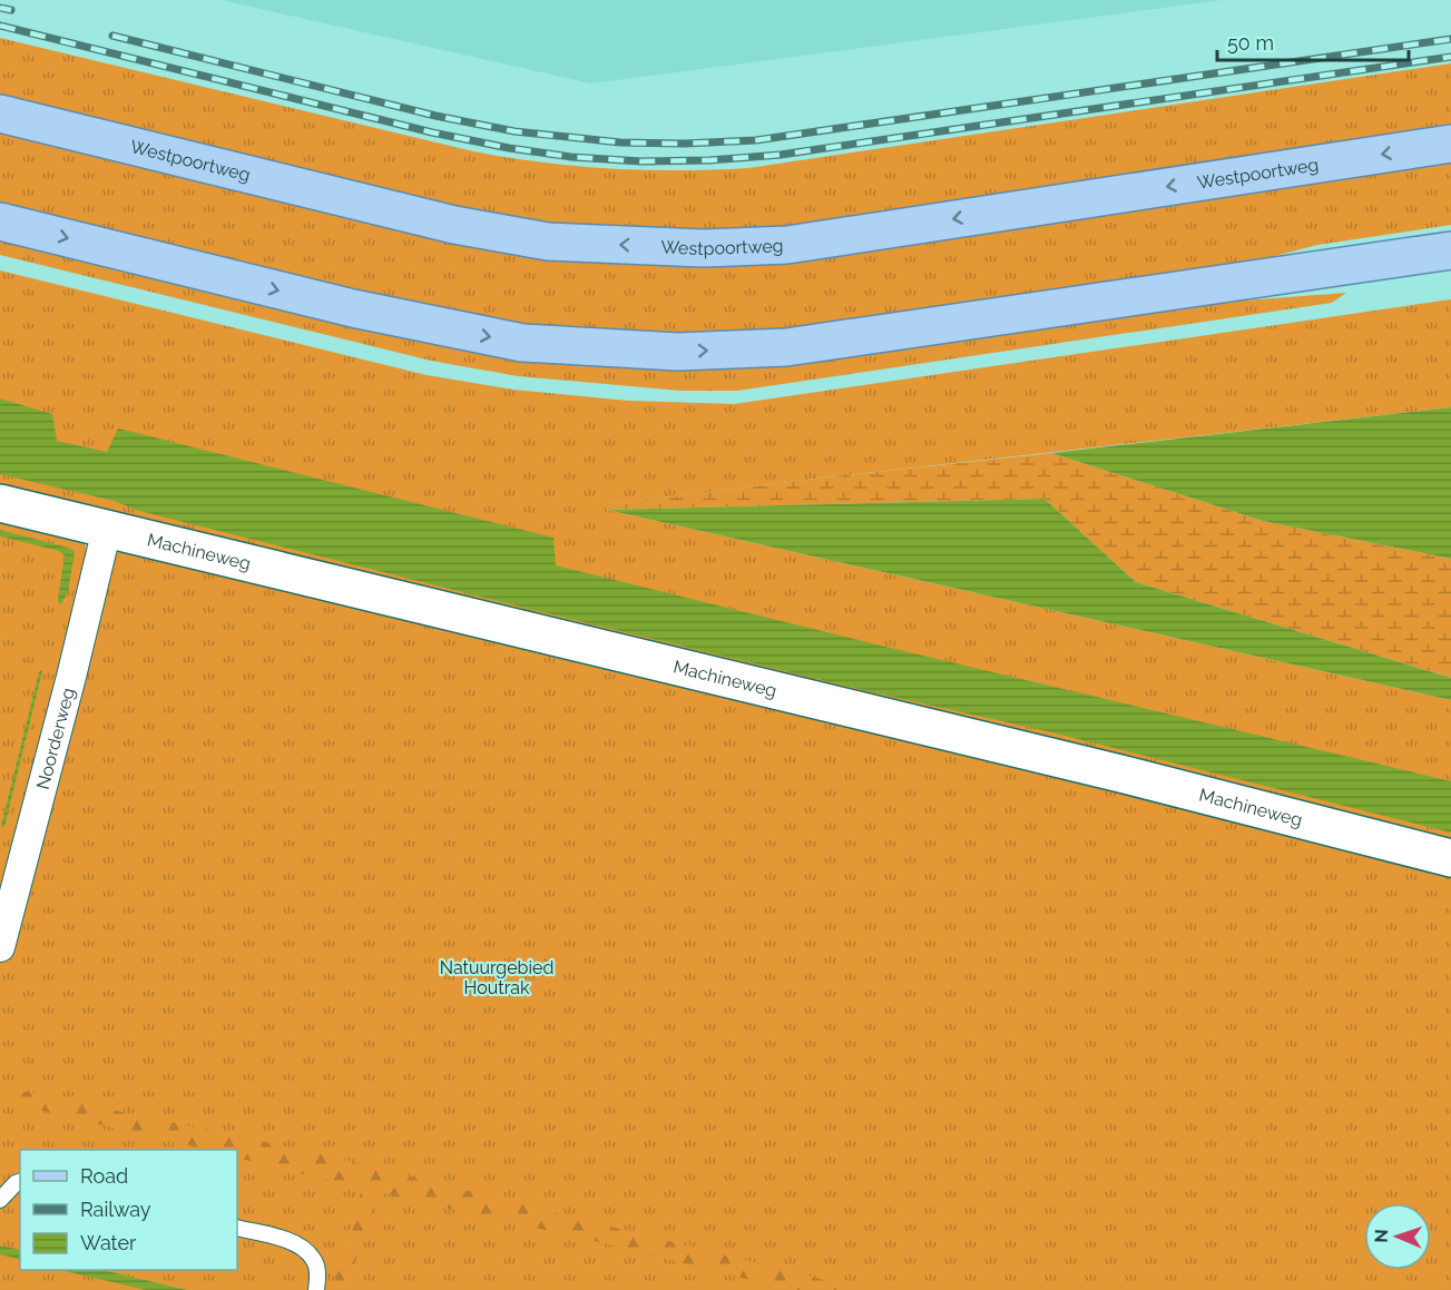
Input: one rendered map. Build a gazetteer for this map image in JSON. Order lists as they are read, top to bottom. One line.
{"streets":{"main road":["Westpoortweg"],"street":["Machineweg","Noorderweg"]},"crossings":[["Machineweg","Noorderweg"]],"parks":["Natuurgebied Houtrak"],"legend":["Road","Railway","Water"],"scale_bar":"50 m","north":"left"}
